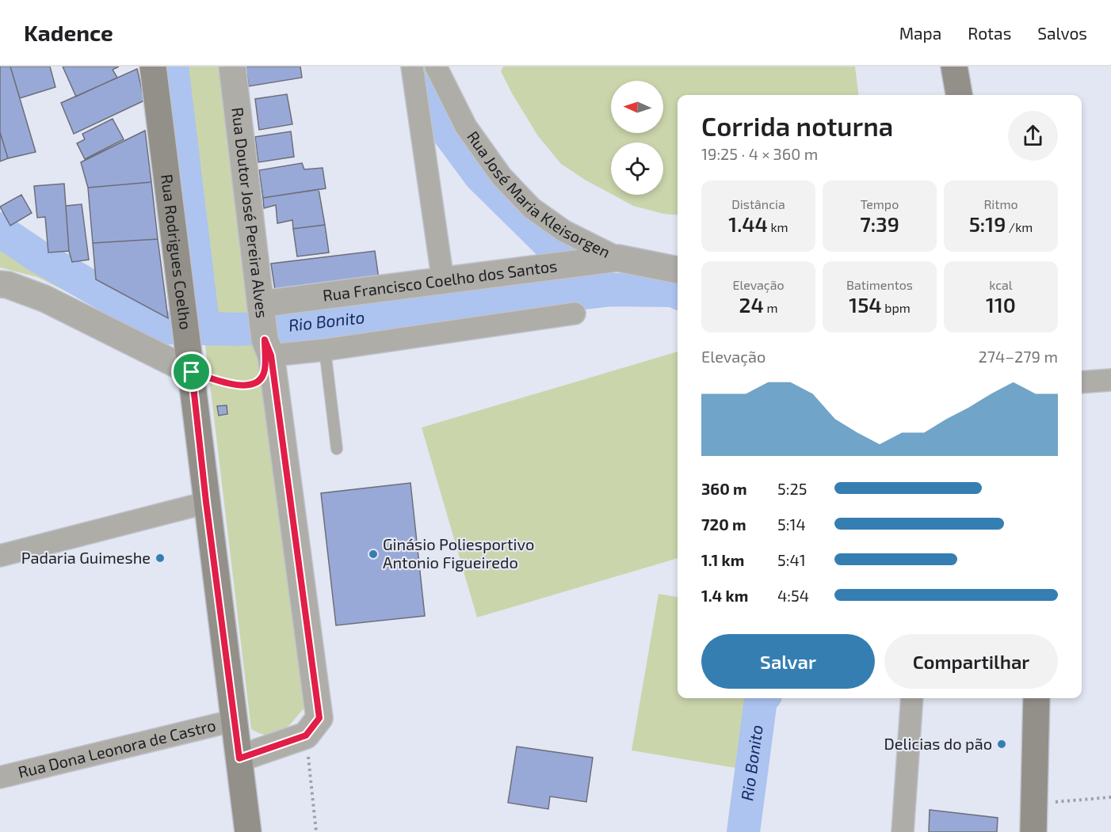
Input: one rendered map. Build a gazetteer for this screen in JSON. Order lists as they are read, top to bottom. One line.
{"streets":{"main road":["Rua Rodrigues Coelho"],"street":["Rua José Maria Kleisorgen","Rua Doutor José Pereira Alves","Rua Francisco Coelho dos Santos","Rua Dona Leonora de Castro"]},"crossings":[["Rua José Maria Kleisorgen","Rua Francisco Coelho dos Santos"],["Rua Doutor José Pereira Alves","Rua Francisco Coelho dos Santos"],["Rua Rodrigues Coelho","Rua Dona Leonora de Castro"]],"water":["Rio Bonito"],"places":["Ginásio Poliesportivo Antonio Figueiredo","Padaria Guimeshe","Delicias do pão"],"north":"left","page":{"header":"Kadence","nav":["Mapa","Rotas","Salvos"],"heading":["Corrida noturna","19:25 · 4 × 360 m"],"stats":[["Distância","1.44 km"],["Tempo","7:39"],["Ritmo","5:19 /km"],["Elevação","24 m"],["Batimentos","154 bpm"],["kcal","110"]],"chart":["Elevação","274–279 m"],"list":[{"name":"360 m","note":"5:25"},{"name":"720 m","note":"5:14"},{"name":"1.1 km","note":"5:41"},{"name":"1.4 km","note":"4:54"}],"buttons":["Salvar","Compartilhar"]}}
